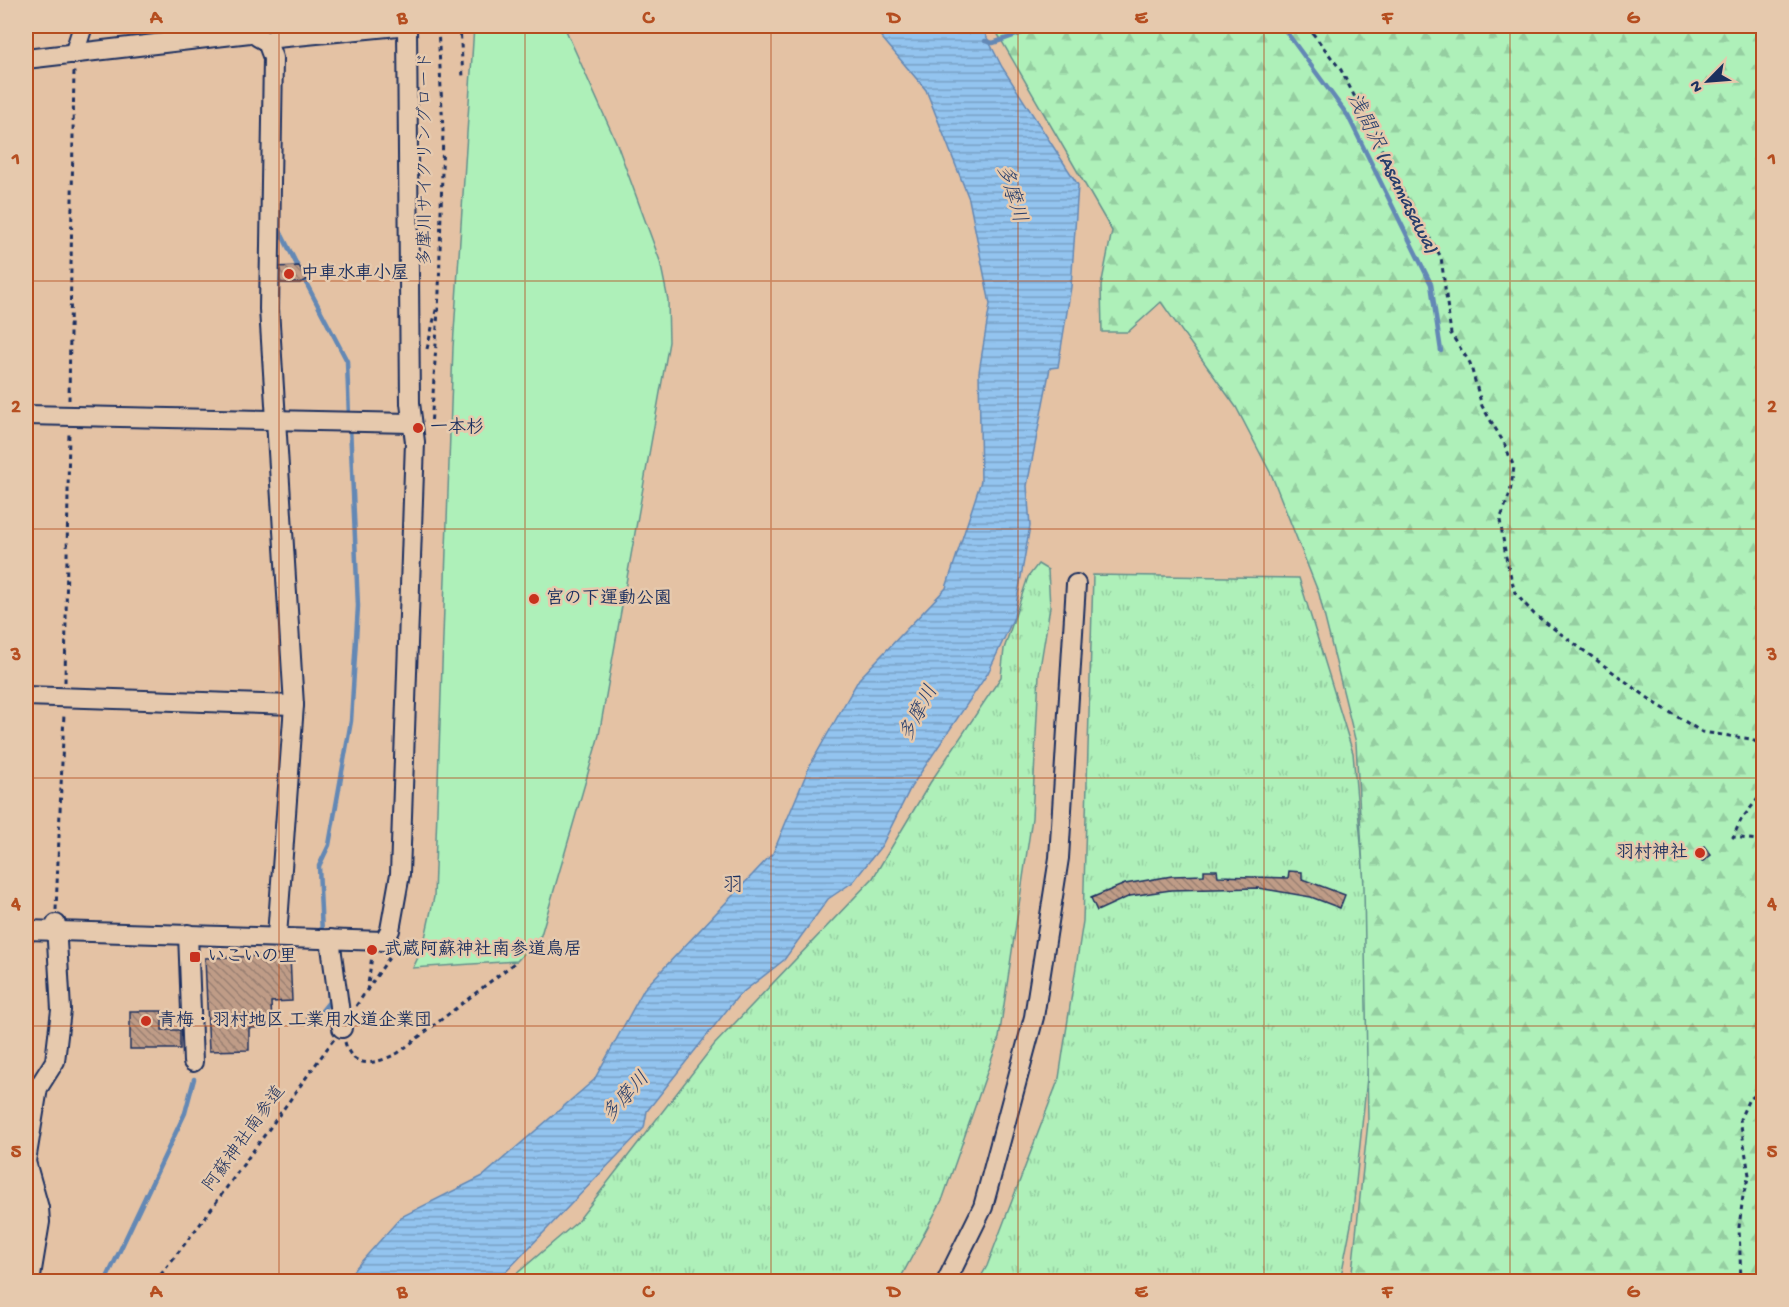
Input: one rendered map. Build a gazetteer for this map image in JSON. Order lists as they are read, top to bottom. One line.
{"streets":{"path":["多摩川サイクリングロード","阿蘇神社南参道"]},"districts":["羽"],"water":["浅間沢 (Asamasawa)","多摩川"],"places":{"other":["中車水車小屋","一本杉","宮の下運動公園","羽村神社","武蔵阿蘇神社南参道鳥居","青梅・羽村地区 工業用水道企業団"],"transit":["いこいの里"]},"north":"bottom left","grid":{"columns":["A","B","C","D","E","F","G"],"rows":["1","2","3","4","5"]}}
